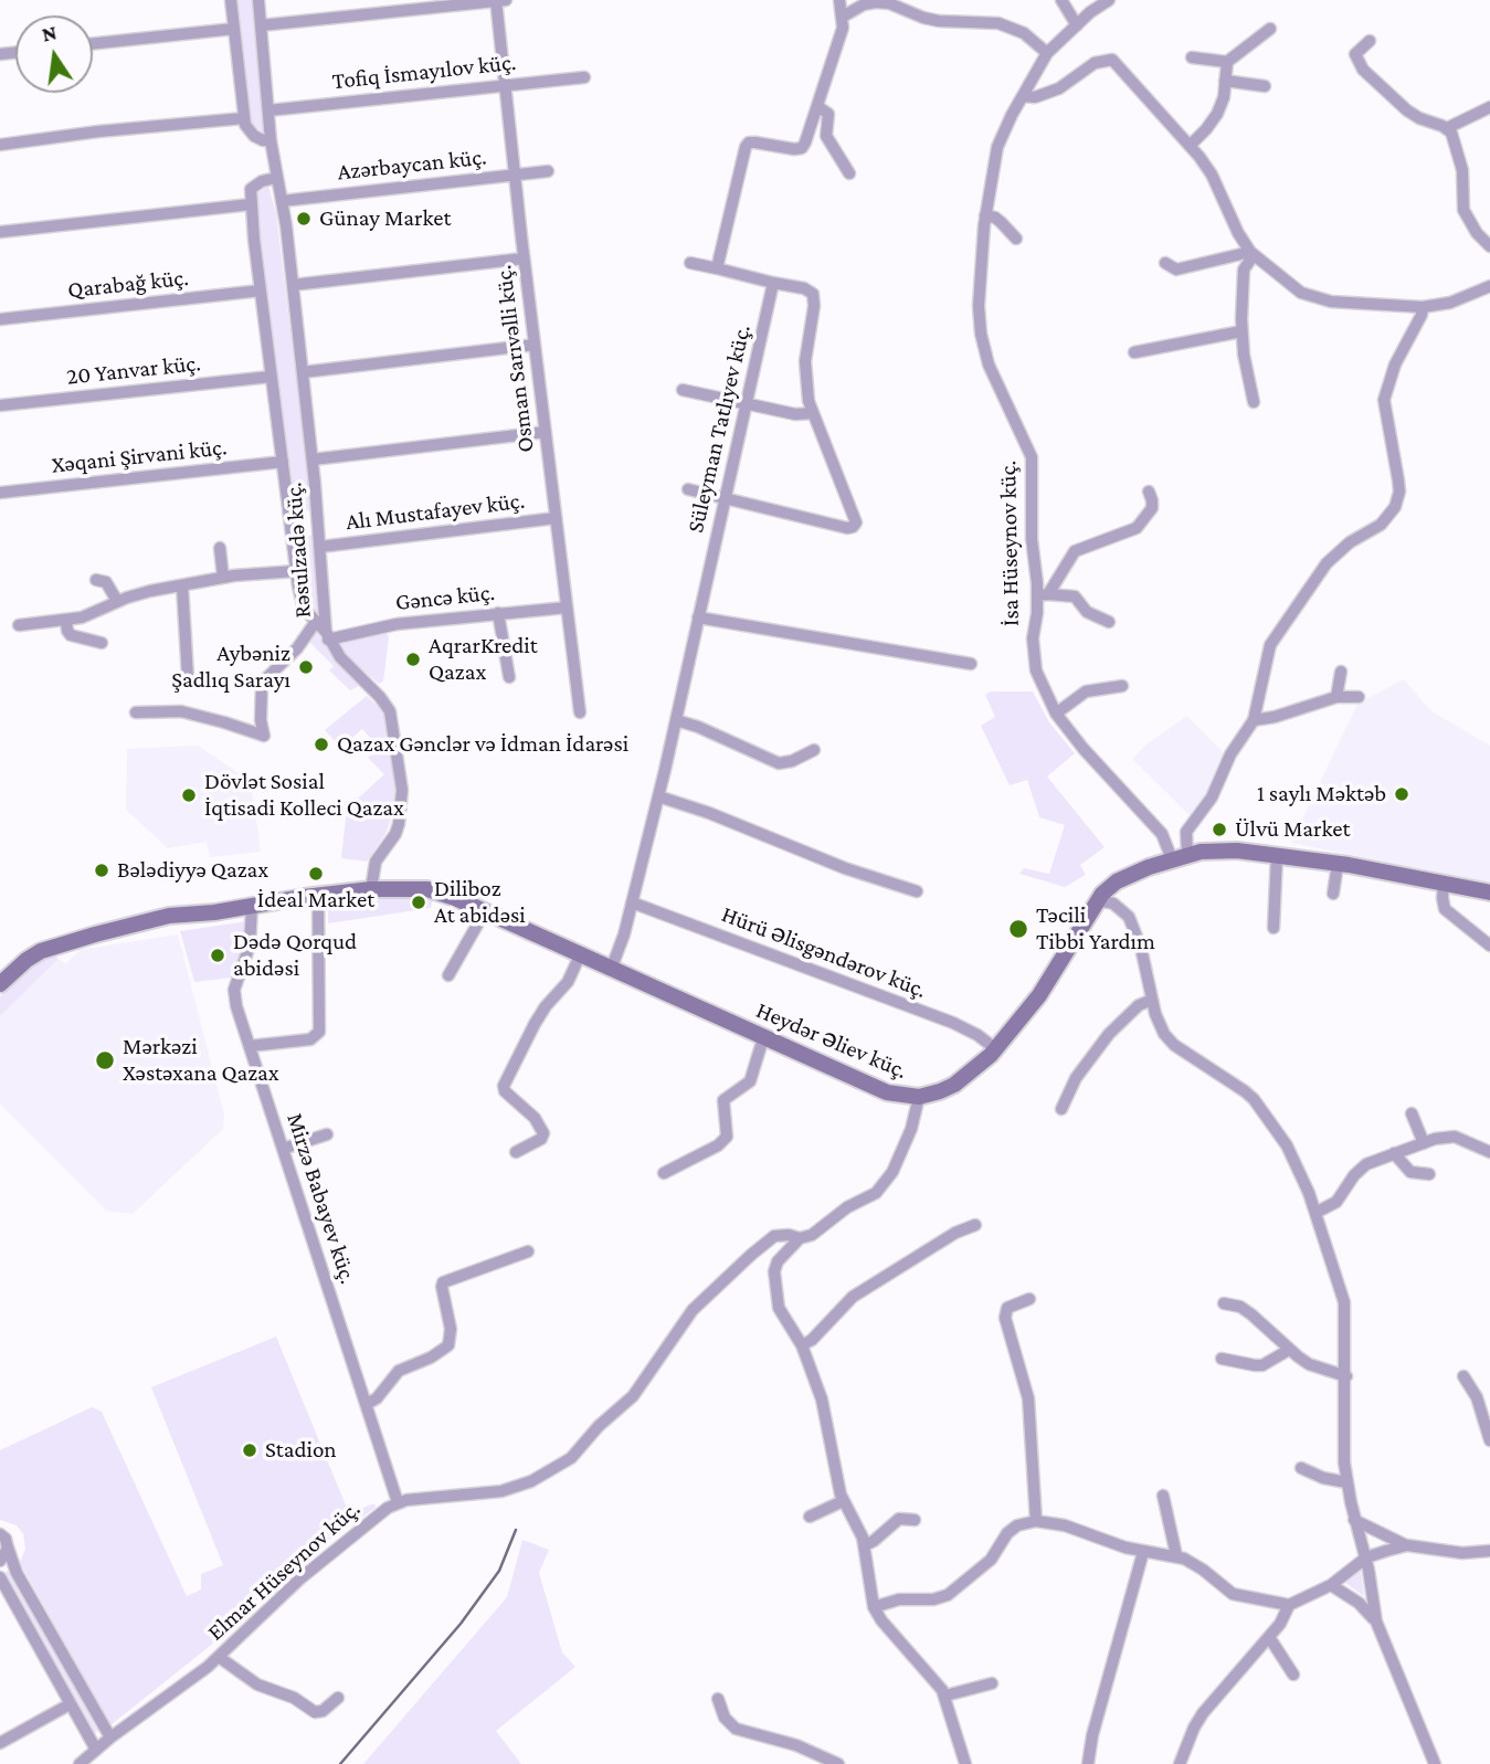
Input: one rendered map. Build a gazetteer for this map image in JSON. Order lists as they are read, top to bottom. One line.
{"streets":{"main road":["Heydər Əliev küç."],"street":["Tofiq İsmayılov küç.","Azərbaycan küç.","Qarabağ küç.","Osman Sarıvəlli küç.","20 Yanvar küç.","Süleyman Tatlıyev küç.","Xəqani Şirvani küç.","Alı Mustafayev küç.","İsa Hüseynov küç.","Rəsulzadə küç.","Gəncə küç.","Hürü Əlisgəndərov küç.","Mirzə Babayev küç.","Elmar Hüseynov küç."]},"crossings":[["Tofiq İsmayılov küç.","Osman Sarıvəlli küç."],["Azərbaycan küç.","Osman Sarıvəlli küç."],["Azərbaycan küç.","Rəsulzadə küç."],["Osman Sarıvəlli küç.","Alı Mustafayev küç."],["Osman Sarıvəlli küç.","Gəncə küç."],["Süleyman Tatlıyev küç.","Hürü Əlisgəndərov küç."],["Süleyman Tatlıyev küç.","Heydər Əliev küç."],["Alı Mustafayev küç.","Rəsulzadə küç."],["İsa Hüseynov küç.","Heydər Əliev küç."],["Rəsulzadə küç.","Gəncə küç."],["Rəsulzadə küç.","Heydər Əliev küç."],["Hürü Əlisgəndərov küç.","Heydər Əliev küç."],["Heydər Əliev küç.","Mirzə Babayev küç."],["Heydər Əliev küç.","Elmar Hüseynov küç."],["Mirzə Babayev küç.","Elmar Hüseynov küç."]],"places":["Günay Market","AqrarKredit Qazax","Aybəniz Şadlıq Sarayı","Qazax Gənclər və İdman İdarəsi","1 saylı Məktəb","Dövlət Sosial İqtisadi Kolleci Qazax","Ülvü Market","Bələdiyyə Qazax","İdeal Market","Diliboz At abidəsi","Təcili Tibbi Yardım","Dədə Qorqud abidəsi","Mərkəzi Xəstəxana Qazax","Stadion"],"north":"top"}
